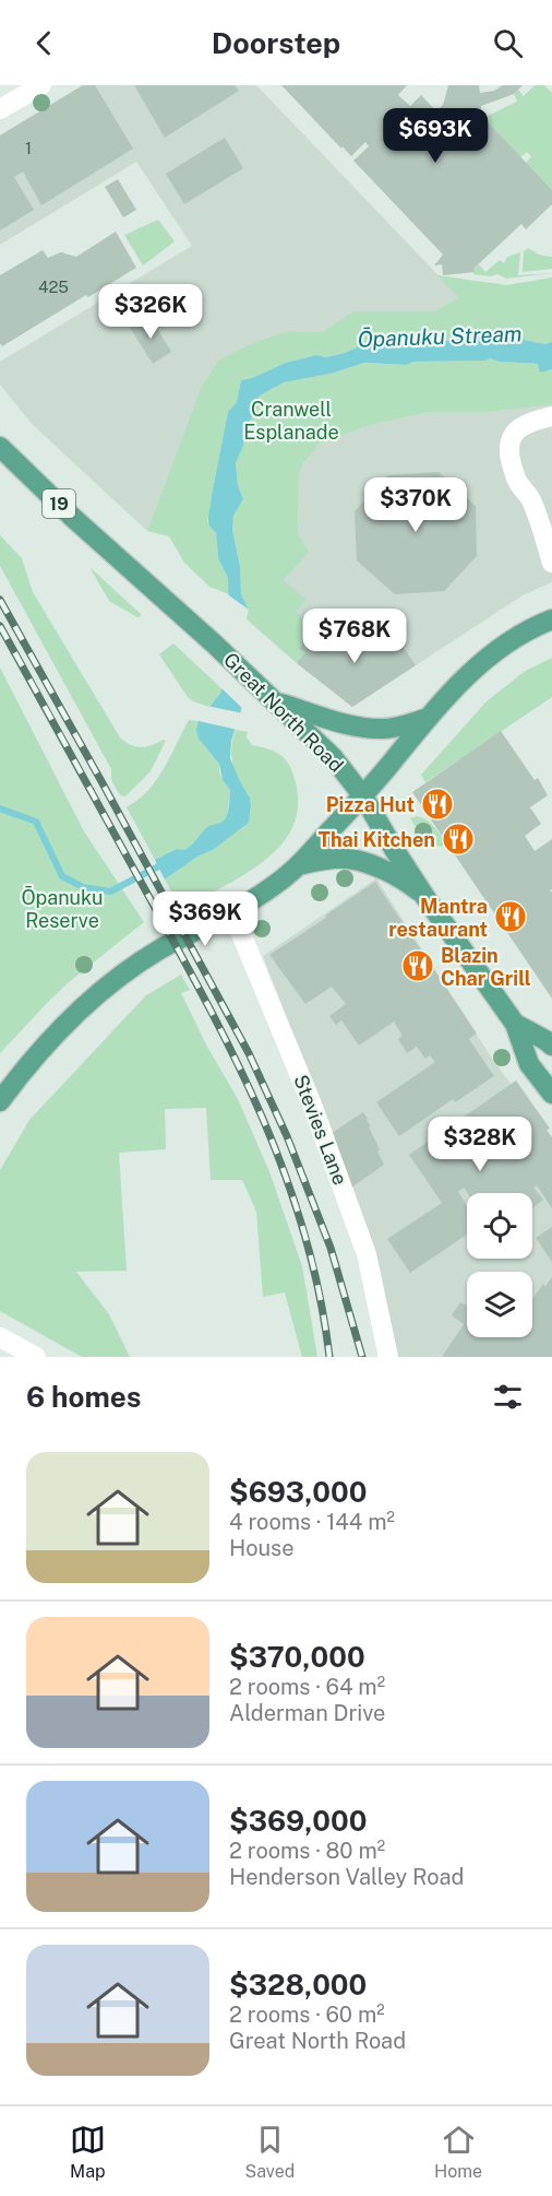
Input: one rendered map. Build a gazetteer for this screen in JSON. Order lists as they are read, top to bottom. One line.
{"streets":{"main road":["19","Great North Road"],"street":["Stevies Lane"]},"water":["Ōpanuku Stream"],"parks":["Cranwell Esplanade","Ōpanuku Reserve"],"places":{"restaurant":["Pizza Hut","Thai Kitchen","Mantra restaurant","Blazin Char Grill"]},"house_numbers":["1","425"],"page":{"header":"Doorstep","price":["$693K","$326K","$370K","$768K","$369K","$328K"],"heading":"6 homes","list":[{"name":"$693,000","note":"4 rooms · 144 m² · House"},{"name":"$370,000","note":"2 rooms · 64 m² · Alderman Drive"},{"name":"$369,000","note":"2 rooms · 80 m² · Henderson Valley Road"},{"name":"$328,000","note":"2 rooms · 60 m² · Great North Road"}],"tabs":["Map","Saved","Home"]}}
